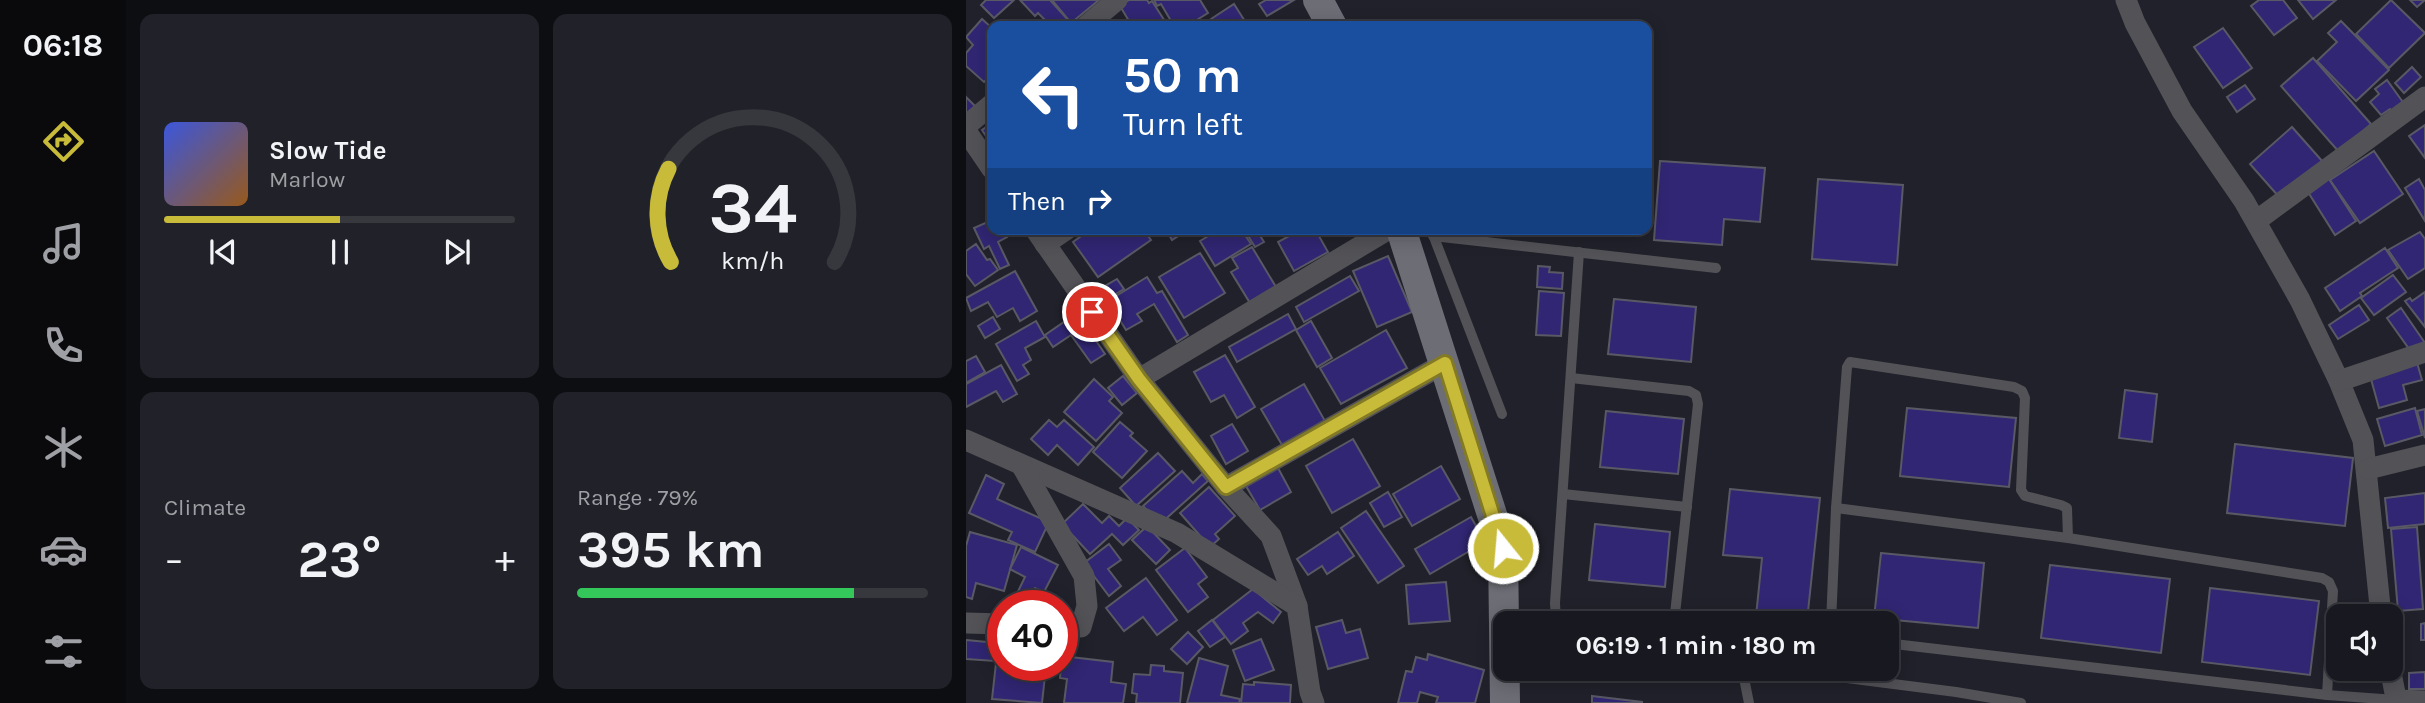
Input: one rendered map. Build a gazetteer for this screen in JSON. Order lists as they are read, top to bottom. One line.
{"page":{"tabs":"06:18","turn":["50 m","Turn left"],"song":["Slow Tide","Marlow"],"then":"Then","tile":["Climate",["Range · 79%","395 km"]],"heat":["−","23°","+"],"limit":"40","trip":"06:19 · 1 min · 180 m","gauge":["34","km/h"]}}
